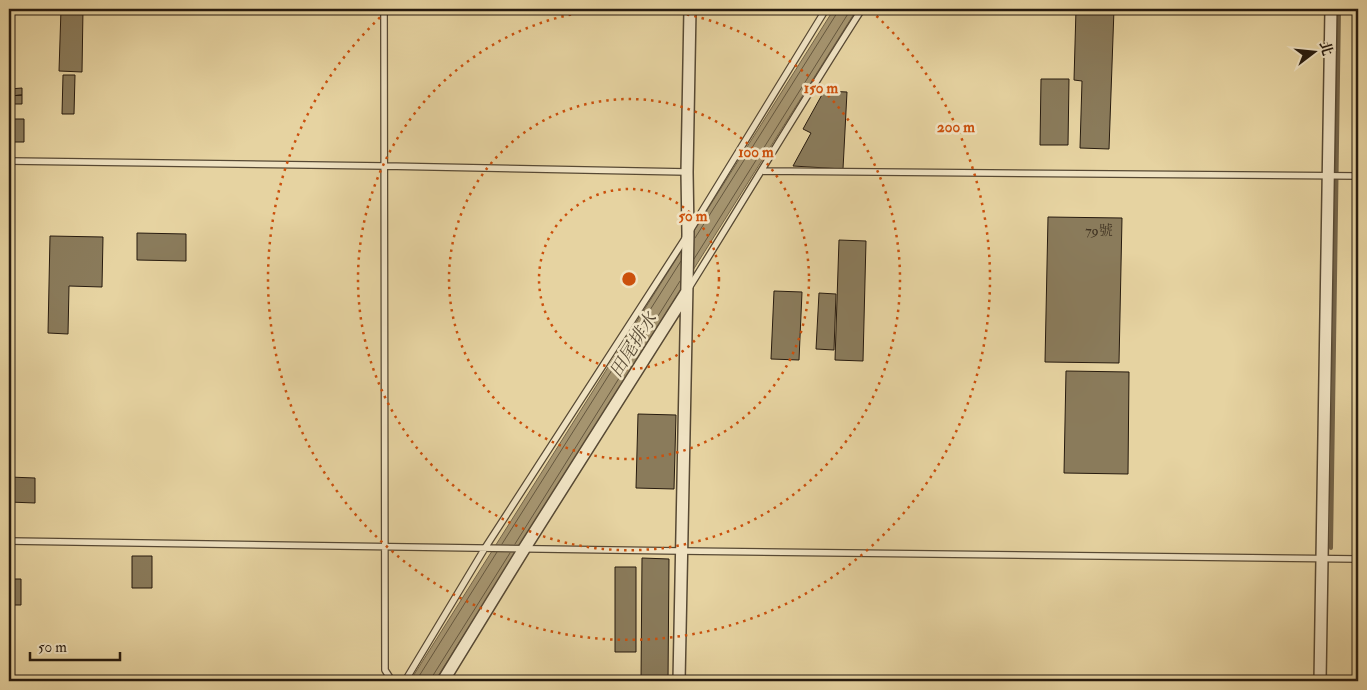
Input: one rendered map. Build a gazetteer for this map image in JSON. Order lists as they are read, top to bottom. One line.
{"water":["田尾排水"],"house_numbers":["79號"],"scale_bar":"50 m","north":"right","rings":["150 m","200 m","100 m","50 m"]}
